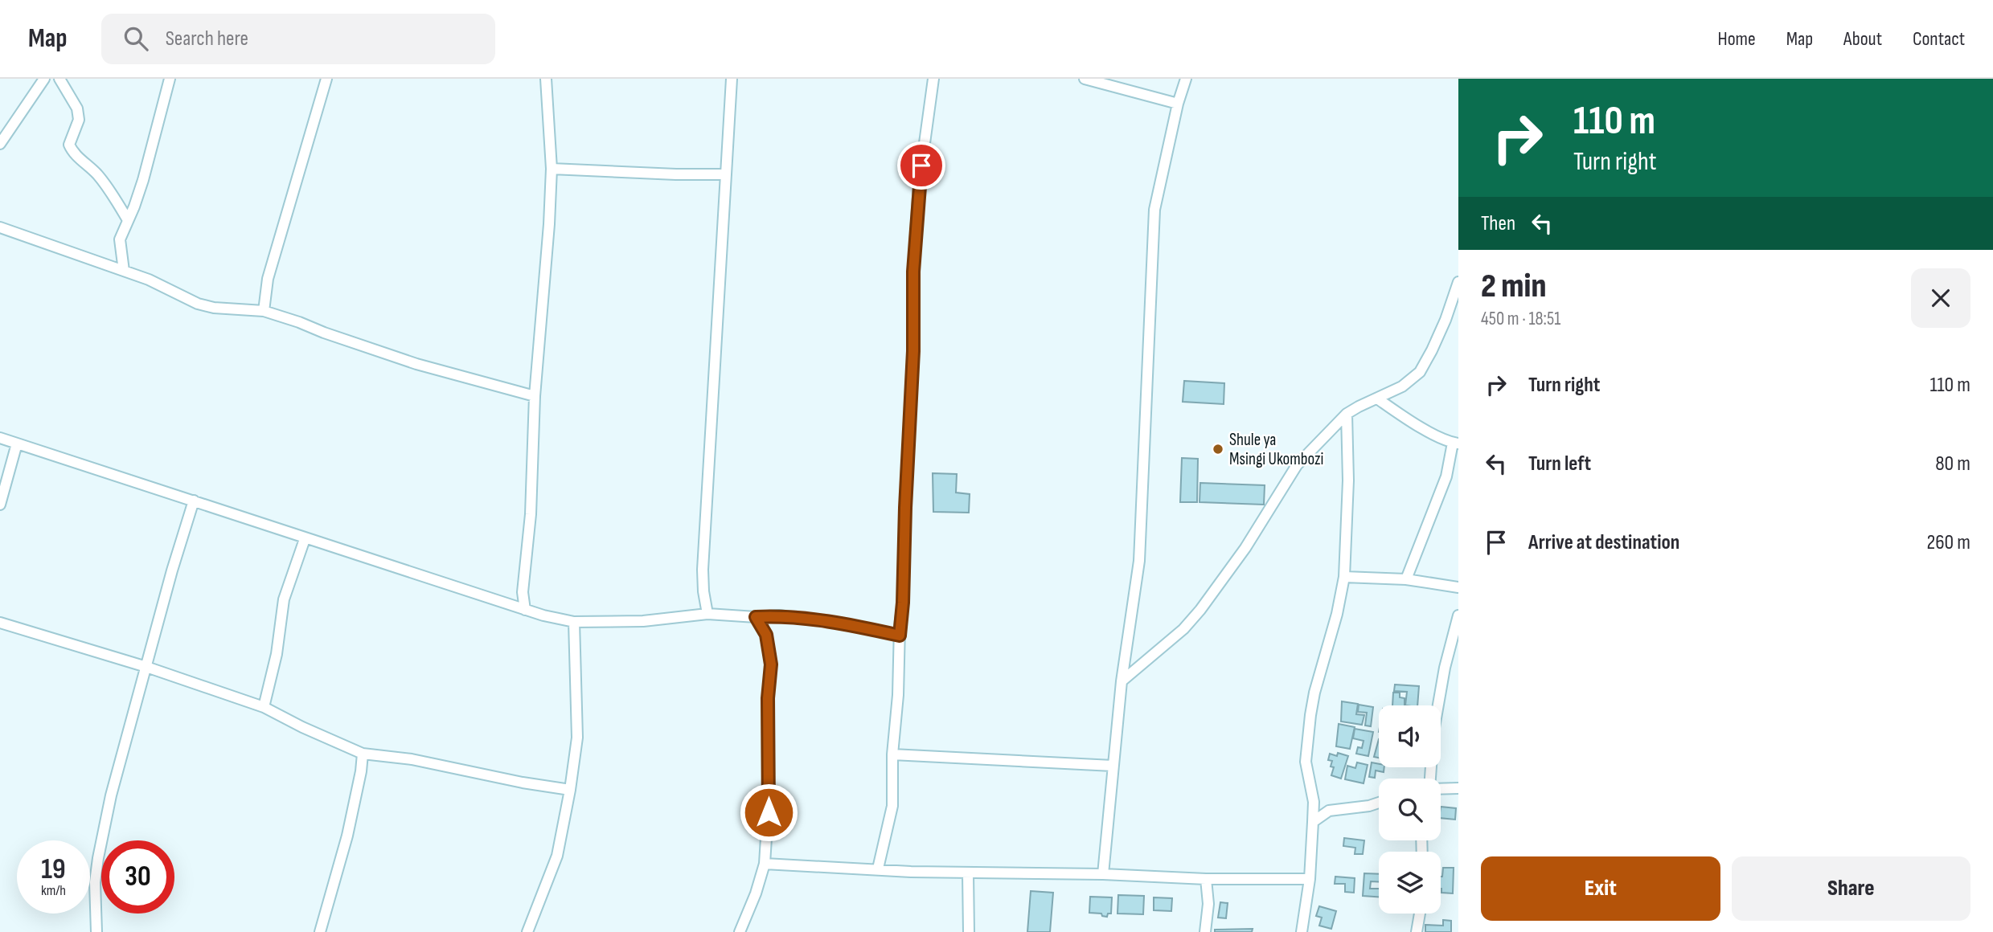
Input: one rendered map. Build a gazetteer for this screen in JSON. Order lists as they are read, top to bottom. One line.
{"places":["Shule ya Msingi Ukombozi"],"page":{"header":"Map","search":"Search here","nav":["Home","Map","About","Contact"],"turn":["110 m","Turn right"],"then":"Then","heading":["2 min","450 m · 18:51"],"list":[{"name":"Turn right","value":"110 m"},{"name":"Turn left","value":"80 m"},{"name":"Arrive at destination","value":"260 m"}],"speed":"19 km/h","limit":"30","buttons":["Exit","Share"]}}
